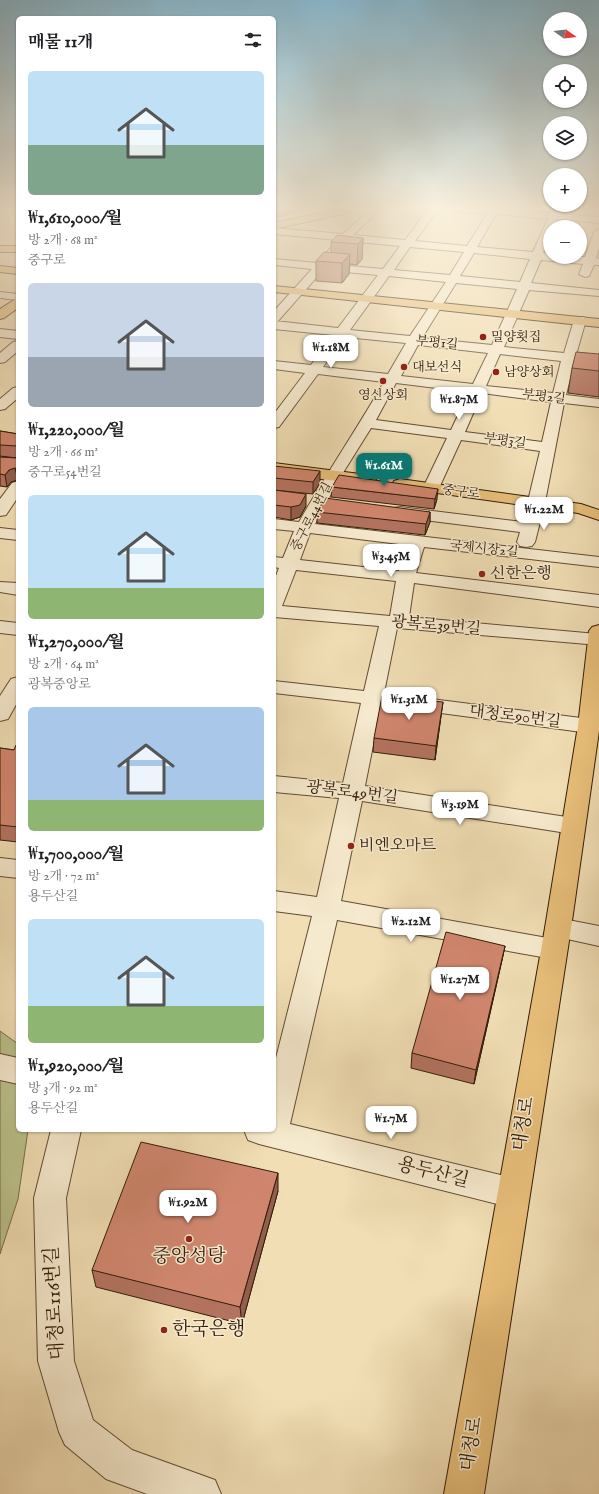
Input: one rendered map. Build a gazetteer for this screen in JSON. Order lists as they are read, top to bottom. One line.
{"streets":{"main road":["중구로","대청로"],"street":["부평1길","부평2길","부평3길","중구로44번길","국제시장2길","광복로39번길","대청로90번길","광복로49번길","용두산길","대청로116번길"]},"crossings":[["부평1길","중구로44번길"],["부평2길","중구로44번길"],["부평3길","중구로44번길"],["중구로","중구로44번길"],["중구로44번길","국제시장2길"],["광복로39번길","대청로"],["대청로90번길","대청로"],["광복로49번길","대청로"],["대청로","용두산길"]],"places":["밀양횟집","대보선식","남양상회","영신상회","신한은행","비엔오마트","중앙성당","한국은행"],"north":"right","page":{"map_buttons":["+","−"],"heading":"매물 11개","list":[{"name":"₩1,610,000/월","note":"방 2개 · 68 m² · 중구로"},{"name":"₩1,220,000/월","note":"방 2개 · 66 m² · 중구로54번길"},{"name":"₩1,270,000/월","note":"방 2개 · 64 m² · 광복중앙로"},{"name":"₩1,700,000/월","note":"방 2개 · 72 m² · 용두산길"},{"name":"₩1,920,000/월","note":"방 3개 · 92 m² · 용두산길"}],"price":["₩1.18M","₩1.87M","₩1.61M","₩1.22M","₩3.45M","₩1.31M","₩3.19M","₩2.12M","₩1.27M","₩1.7M","₩1.92M"]}}
